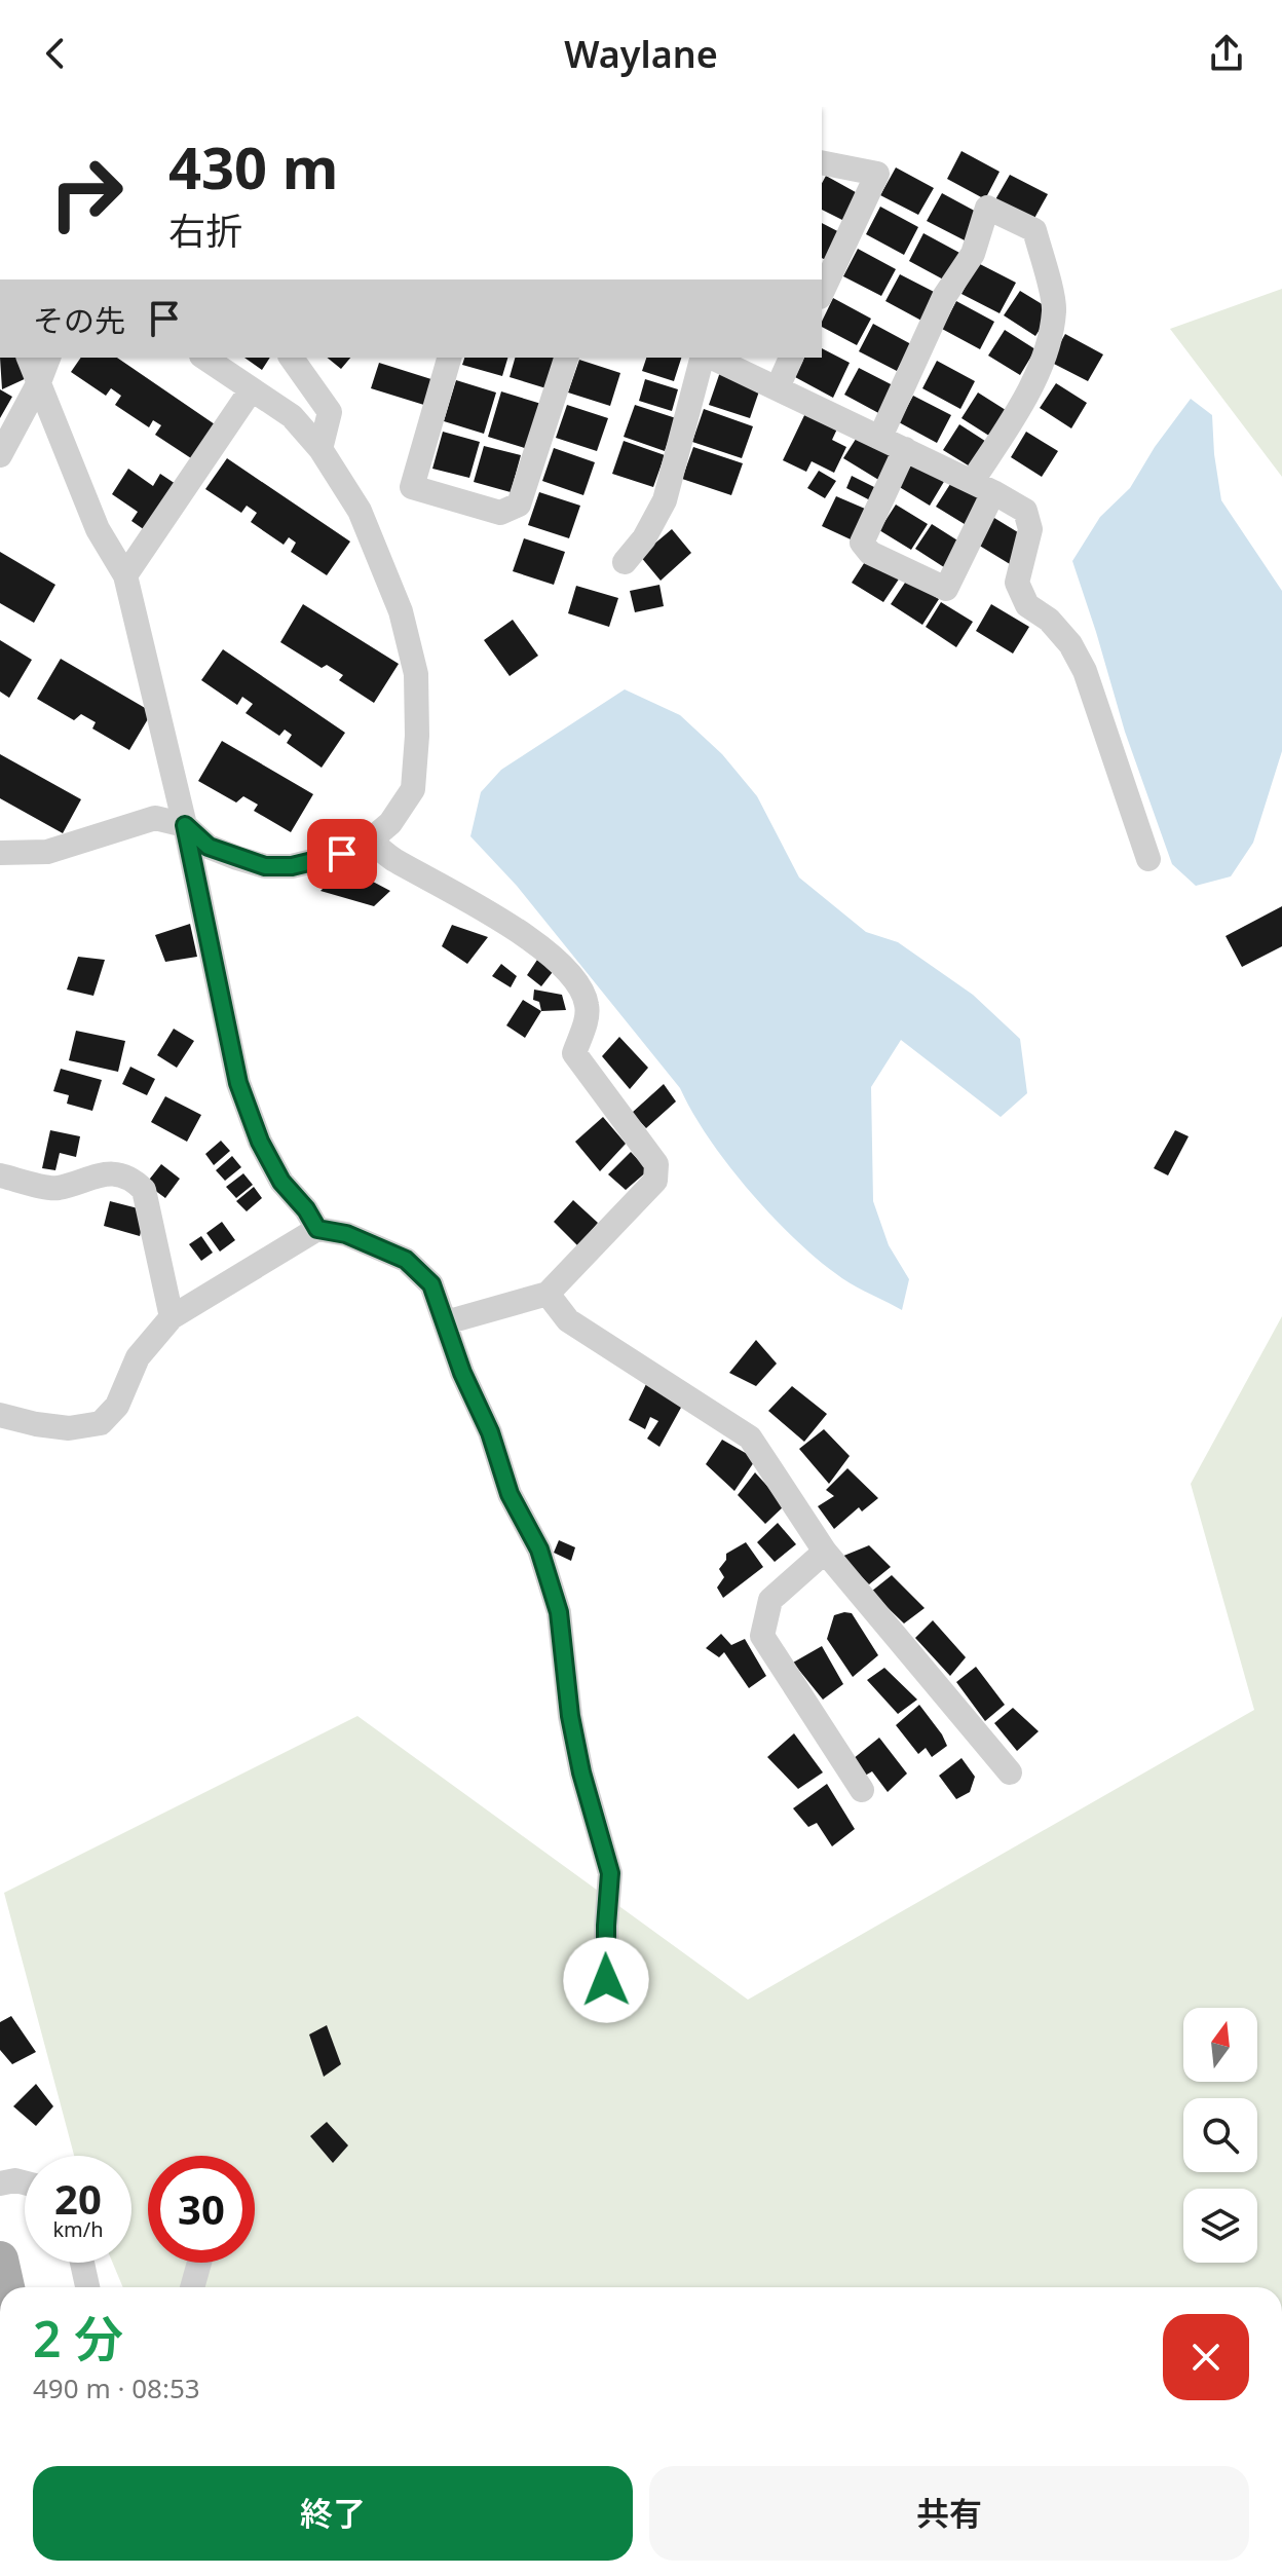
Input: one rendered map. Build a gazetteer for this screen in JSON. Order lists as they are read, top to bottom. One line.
{"north":"top","page":{"header":"Waylane","turn":["430 m","右折"],"then":"その先","speed":"20 km/h","limit":"30","heading":["2 分","490 m · 08:53"],"buttons":["終了","共有"]}}
